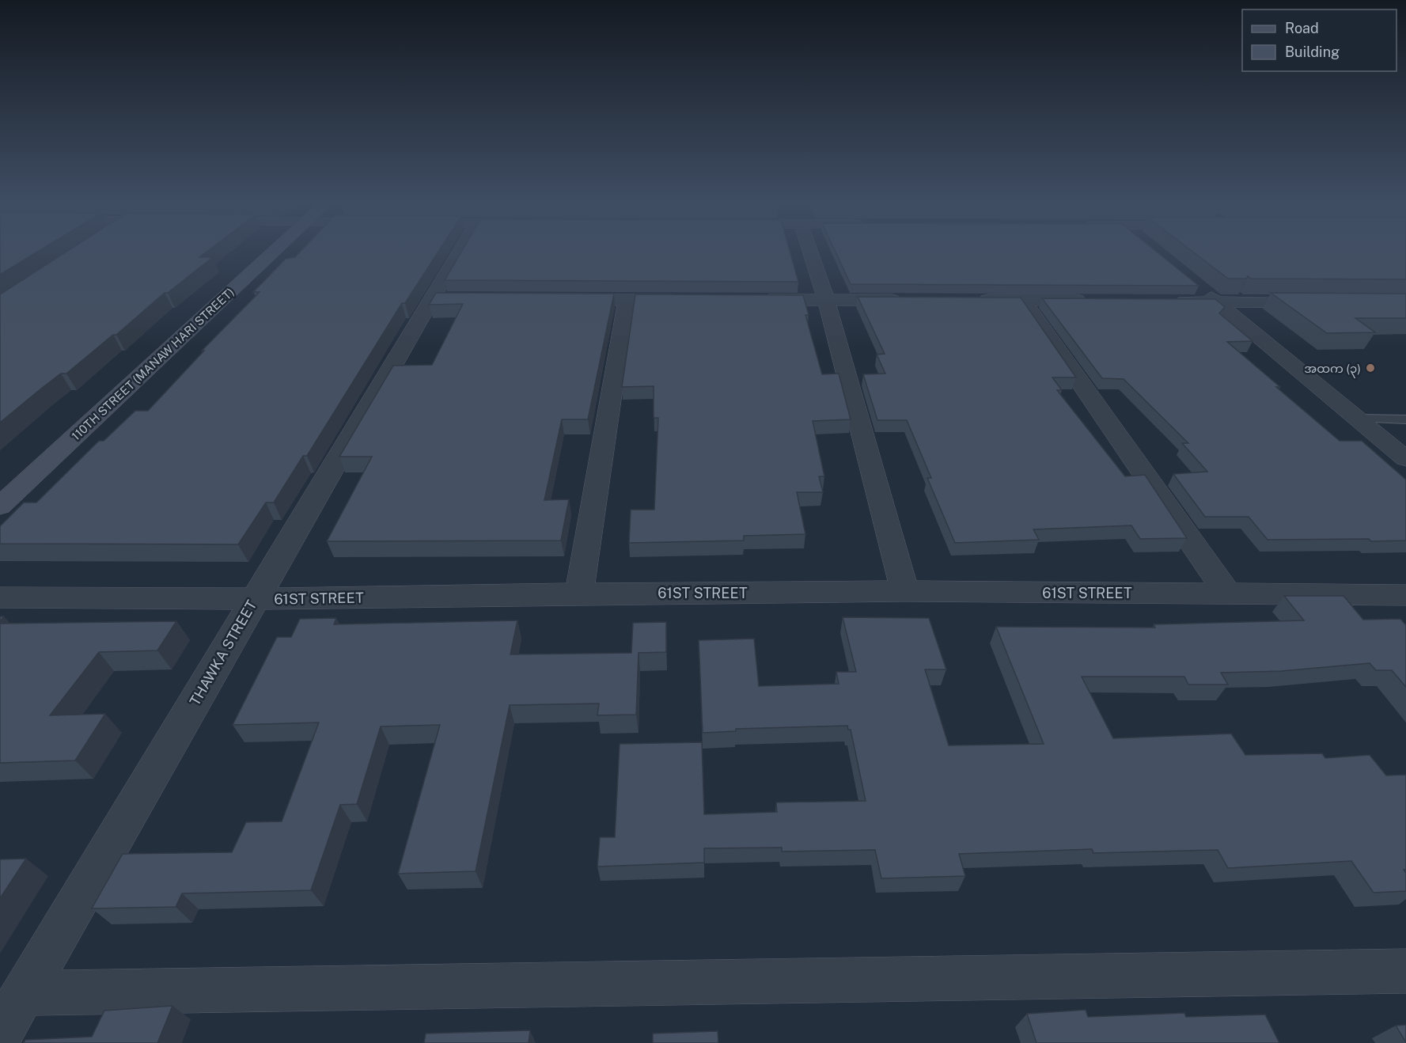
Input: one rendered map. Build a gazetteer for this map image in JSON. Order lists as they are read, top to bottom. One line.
{"streets":{"main road":["110TH STREET (MANAW HARI STREET)"],"street":["61ST STREET","THAWKA STREET"]},"crossings":[["61ST STREET","THAWKA STREET"]],"places":["အထက (၃)"],"legend":["Road","Building"]}
